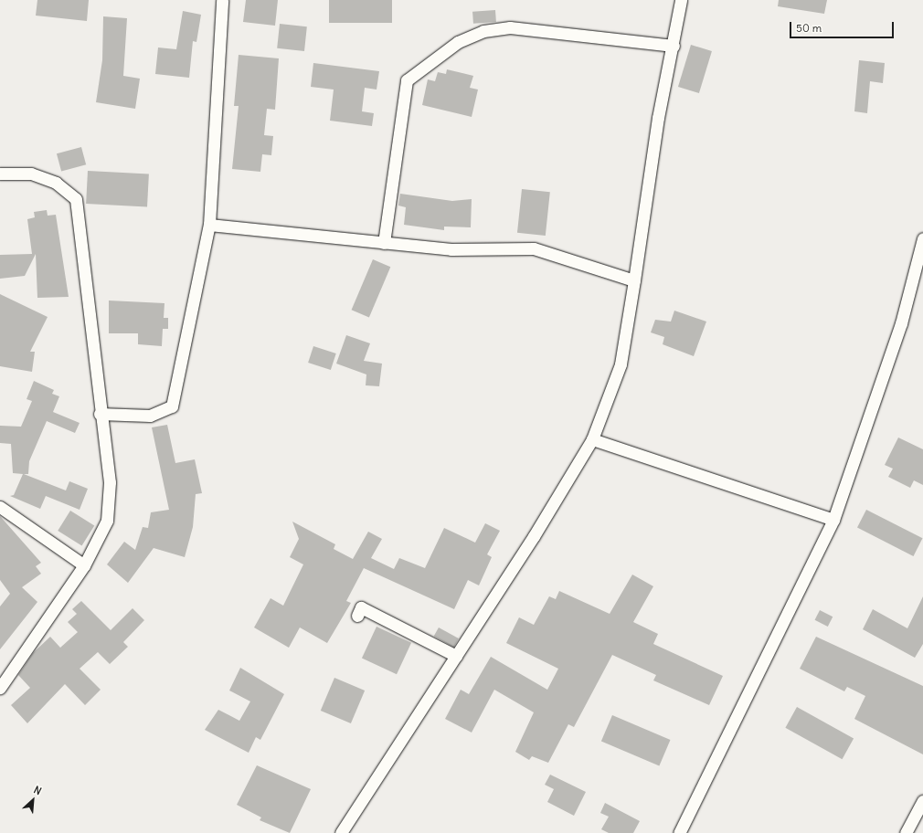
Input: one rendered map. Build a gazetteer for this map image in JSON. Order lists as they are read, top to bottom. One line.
{"scale_bar":"50 m","north":"top right"}
